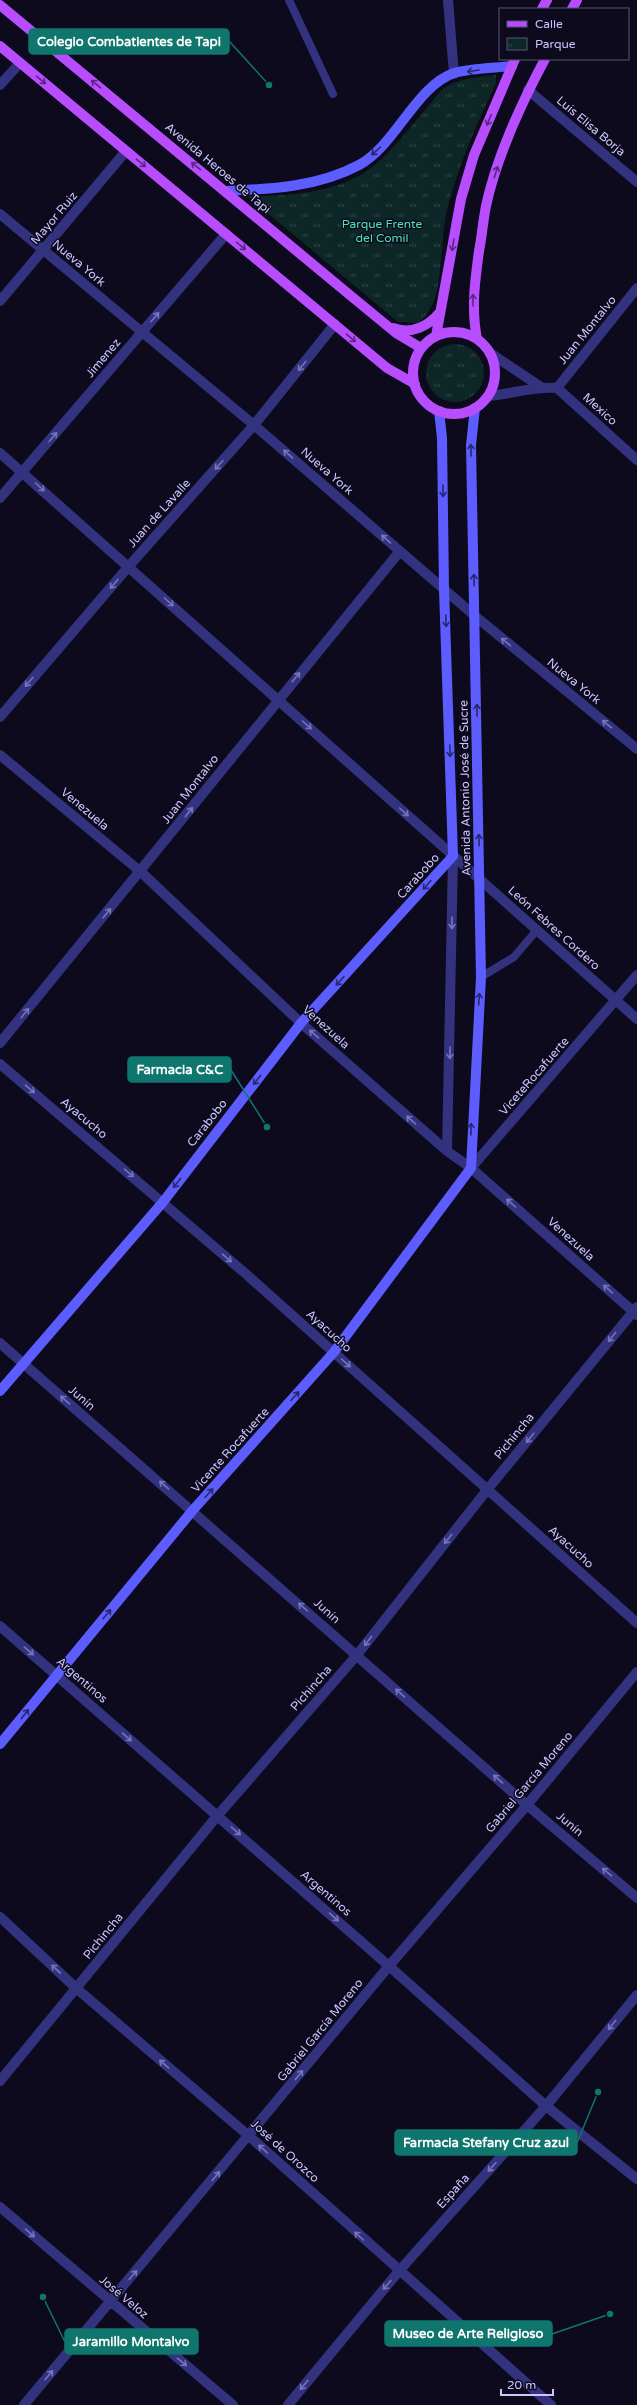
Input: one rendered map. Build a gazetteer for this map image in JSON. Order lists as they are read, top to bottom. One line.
{"streets":{"main road":["Avenida Heroes de Tapi","Avenida Antonio José de Sucre","Carabobo","Vicente Rocafuerte"],"street":["Luis Elisa Borja","Mayor Ruiz","Nueva York","Juan Montalvo","Jimenez","Mexico","Juan de Lavalle","Venezuela","León Febres Cordero","ViceteRocafuerte","Ayacucho","Junín","Pichincha","Argentinos","Gabriel García Moreno","José de Orozco","España","José Veloz"]},"crossings":[["Avenida Heroes de Tapi","Avenida Antonio José de Sucre"],["Mayor Ruiz","Nueva York"],["Nueva York","Juan Montalvo"],["Nueva York","Jimenez"],["Nueva York","Juan de Lavalle"],["Nueva York","Avenida Antonio José de Sucre"],["Juan Montalvo","Mexico"],["Juan Montalvo","Venezuela"],["Juan Montalvo","León Febres Cordero"],["Jimenez","León Febres Cordero"],["Juan de Lavalle","León Febres Cordero"],["Avenida Antonio José de Sucre","Venezuela"],["Avenida Antonio José de Sucre","Carabobo"],["Avenida Antonio José de Sucre","León Febres Cordero"],["Avenida Antonio José de Sucre","ViceteRocafuerte"],["Avenida Antonio José de Sucre","Vicente Rocafuerte"],["Venezuela","Carabobo"],["Venezuela","ViceteRocafuerte"],["Venezuela","Pichincha"],["Venezuela","Vicente Rocafuerte"],["Carabobo","León Febres Cordero"],["Carabobo","Ayacucho"],["Carabobo","Junín"],["León Febres Cordero","ViceteRocafuerte"],["ViceteRocafuerte","Vicente Rocafuerte"],["Ayacucho","Pichincha"],["Ayacucho","Vicente Rocafuerte"],["Junín","Pichincha"],["Junín","Vicente Rocafuerte"],["Junín","Gabriel García Moreno"],["Pichincha","Argentinos"],["Pichincha","José de Orozco"],["Vicente Rocafuerte","Argentinos"],["Argentinos","Gabriel García Moreno"],["Argentinos","España"],["Gabriel García Moreno","José de Orozco"],["Gabriel García Moreno","José Veloz"],["José de Orozco","España"]],"one_way":["Nueva York","Juan Montalvo","Jimenez","Juan de Lavalle","Venezuela","Carabobo","León Febres Cordero","Ayacucho","Junín","Pichincha","Vicente Rocafuerte","Argentinos","Gabriel García Moreno","José de Orozco","España","José Veloz"],"parks":["Parque Frente del Comil"],"places":["Colegio Combatientes de Tapi","Farmacia C&C","Farmacia Stefany Cruz azul","Jaramillo Montalvo","Museo de Arte Religioso"],"legend":["Calle","Parque"],"scale_bar":"20 m"}
